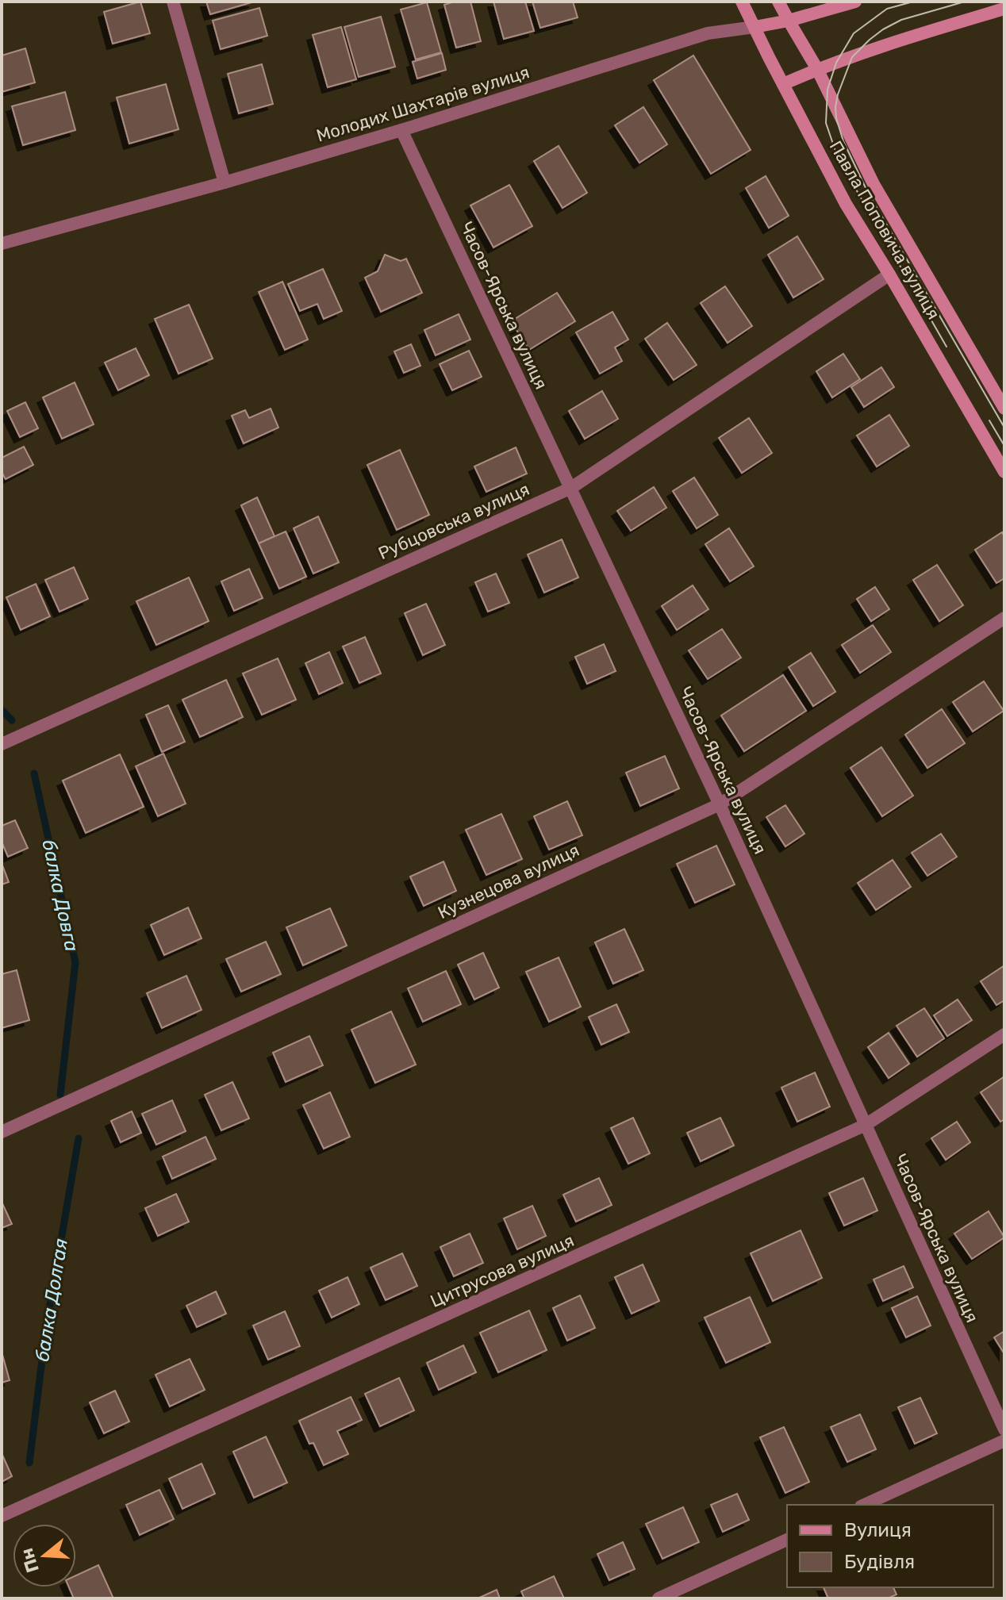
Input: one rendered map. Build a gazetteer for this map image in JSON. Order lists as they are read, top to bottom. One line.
{"streets":{"main road":["Молодих Шахтарів вулиця","Павла Поповича вулиця"],"street":["Часов-Ярська вулиця","Рубцовська вулиця","Кузнецова вулиця","Цитрусова вулиця"]},"crossings":[["Молодих Шахтарів вулиця","Павла Поповича вулиця"],["Молодих Шахтарів вулиця","Часов-Ярська вулиця"],["Павла Поповича вулиця","Рубцовська вулиця"],["Часов-Ярська вулиця","Рубцовська вулиця"],["Часов-Ярська вулиця","Кузнецова вулиця"],["Часов-Ярська вулиця","Цитрусова вулиця"]],"water":["балка Довга","балка Долгая"],"legend":["Вулиця","Будівля"],"north":"left"}
